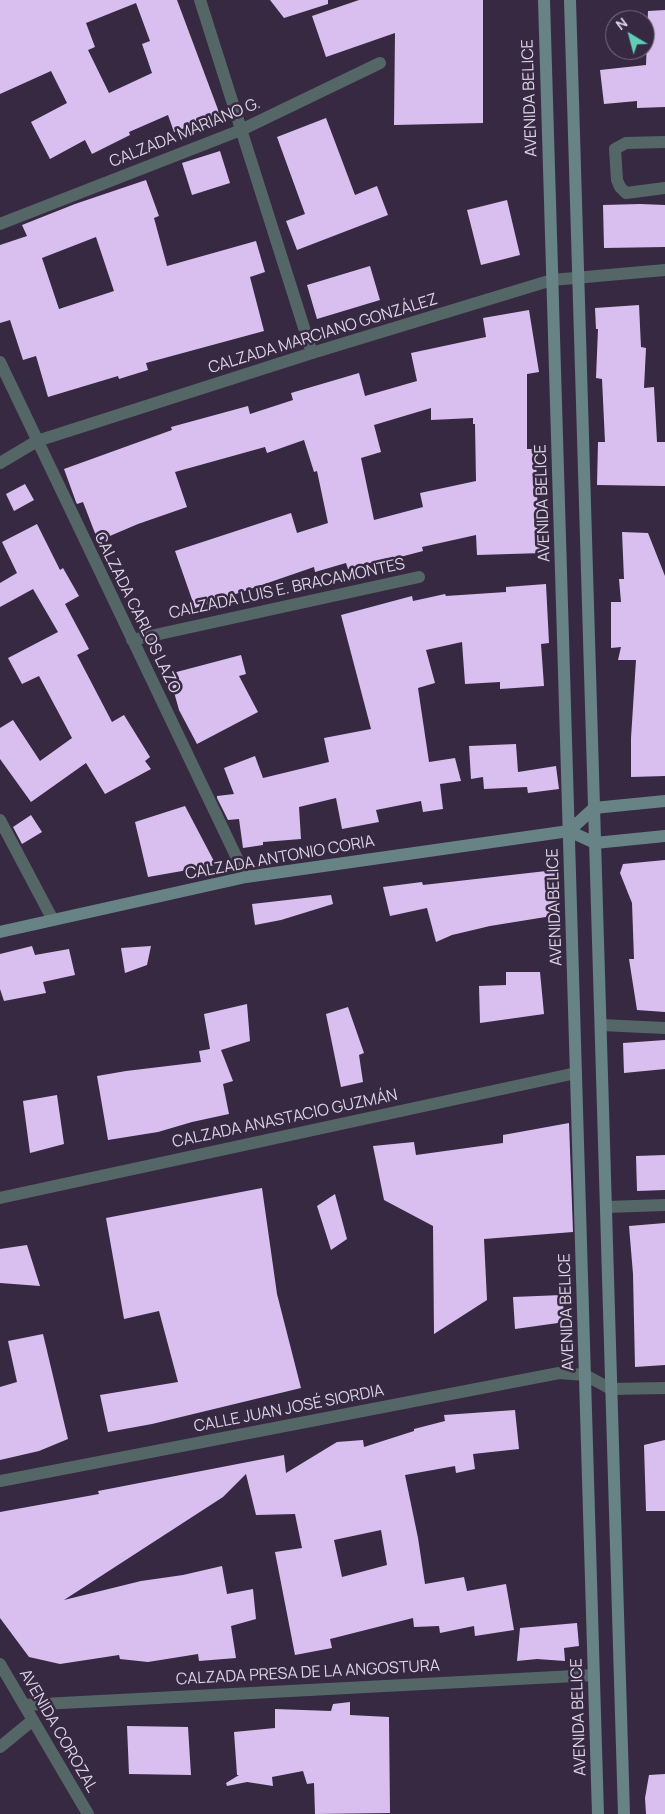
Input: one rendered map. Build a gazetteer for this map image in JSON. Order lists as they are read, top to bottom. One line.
{"streets":{"main road":["AVENIDA BELICE","CALZADA ANTONIO CORIA"],"street":["CALZADA MARIANO G.","CALZADA MARCIANO GONZÁLEZ","CALZADA LUIS E. BRACAMONTES","CALZADA CARLOS LAZO","CALZADA ANASTACIO GUZMÁN","CALLE JUAN JOSÉ SIORDIA","CALZADA PRESA DE LA ANGOSTURA","AVENIDA COROZAL"]},"crossings":[["AVENIDA BELICE","CALZADA MARCIANO GONZÁLEZ"],["AVENIDA BELICE","CALZADA ANTONIO CORIA"],["AVENIDA BELICE","CALZADA ANASTACIO GUZMÁN"],["AVENIDA BELICE","CALLE JUAN JOSÉ SIORDIA"],["AVENIDA BELICE","CALZADA PRESA DE LA ANGOSTURA"],["CALZADA MARCIANO GONZÁLEZ","CALZADA CARLOS LAZO"],["CALZADA LUIS E. BRACAMONTES","CALZADA CARLOS LAZO"],["CALZADA CARLOS LAZO","CALZADA ANTONIO CORIA"],["CALZADA PRESA DE LA ANGOSTURA","AVENIDA COROZAL"]],"north":"top left"}
